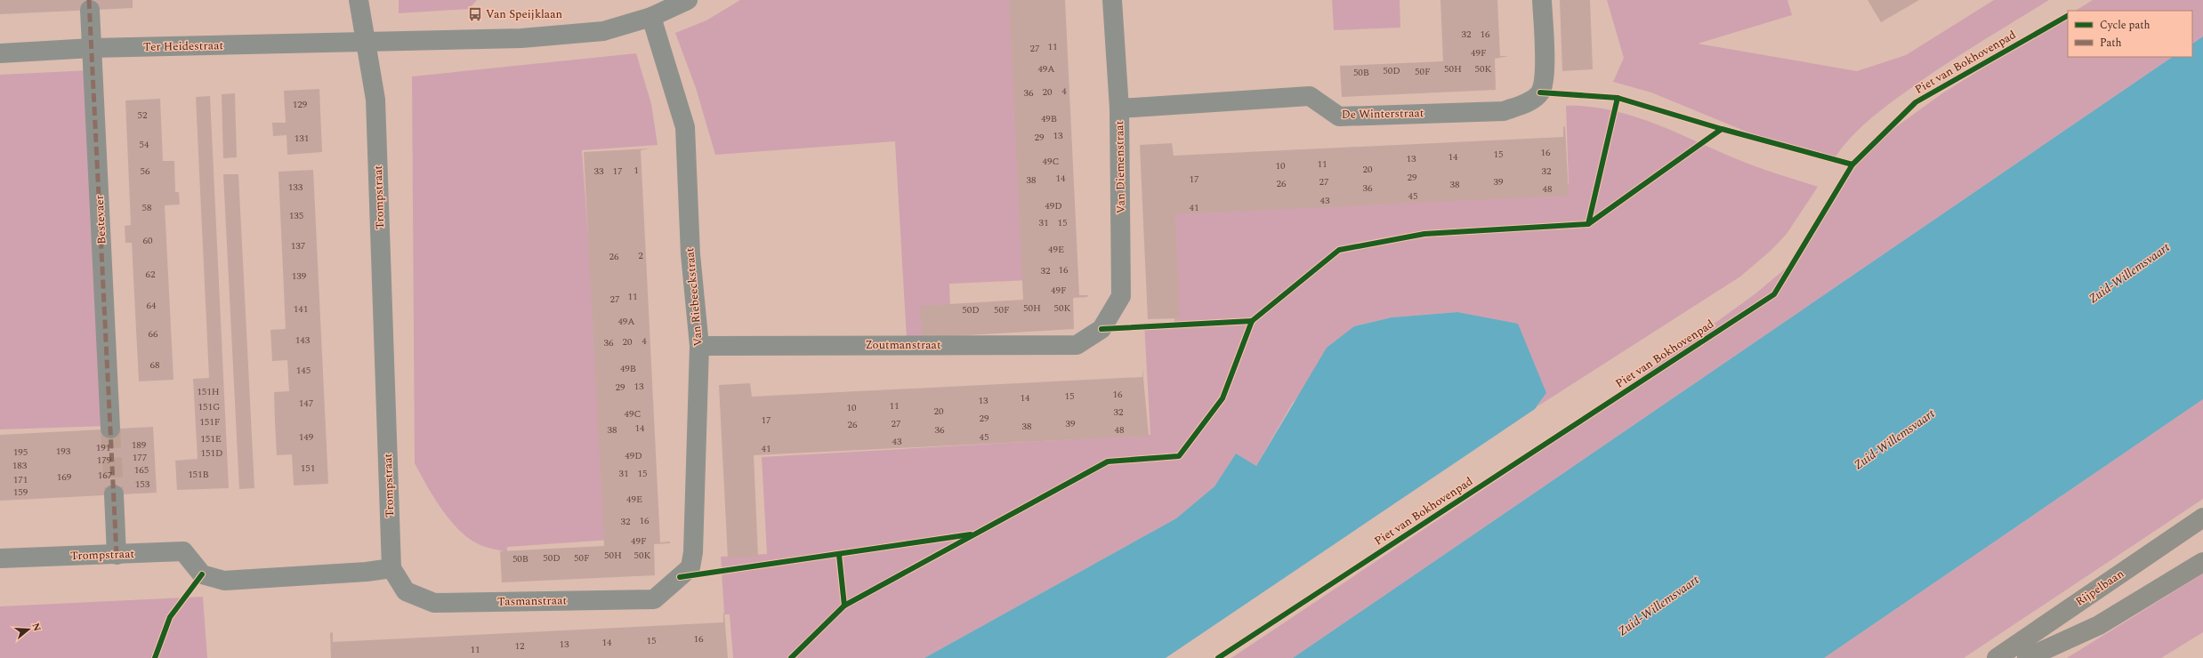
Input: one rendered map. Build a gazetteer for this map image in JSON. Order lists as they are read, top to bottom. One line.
{"streets":{"main road":["Rijpelbaan"],"street":["Ter Heidestraat","De Winterstraat","Van Diemenstraat","Trompstraat","Bestevaer","Van Riebeeckstraat","Zoutmanstraat","Tasmanstraat"],"cycle path":["Piet van Bokhovenpad"]},"crossings":[["Ter Heidestraat","Trompstraat"],["Ter Heidestraat","Bestevaer"],["De Winterstraat","Van Diemenstraat"],["Van Diemenstraat","Zoutmanstraat"],["Trompstraat","Tasmanstraat"],["Van Riebeeckstraat","Zoutmanstraat"],["Van Riebeeckstraat","Tasmanstraat"]],"water":["Zuid-Willemsvaart"],"places":{"bus stop":["Van Speijklaan"]},"house_numbers":["32","16","11","27","49F","49A","50H","50K","50D","50F","50B","4","20","36","129","52","49B","13","29","131","54","16","15","14","13","49C","11","10","20","1","56","33","17","32","29","14","17","38","27","39","26","38","133","36","48","45","43","49D","58","41","135","31","15","60","137","49E","2","26","16","32","62","139","49F","11","27","64","50H","50K","141","50D","50F","49A","66","143","4","20","36","68","49B","145","13","29","151H","16","15","14","13","147","11","151G","10","20","32","49C","29","17","151F","27","39","26","38","14","38","36","48","149","45","151E","43","189","191","41","193","195","151D","49D","177","179","183","151","165","31","15","151B","167","169","171","153","159","49E","16","32","49F","50H","50K","50D","50F","50B","16","15","14","13","12","11"],"legend":["Cycle path","Path"],"north":"right"}
